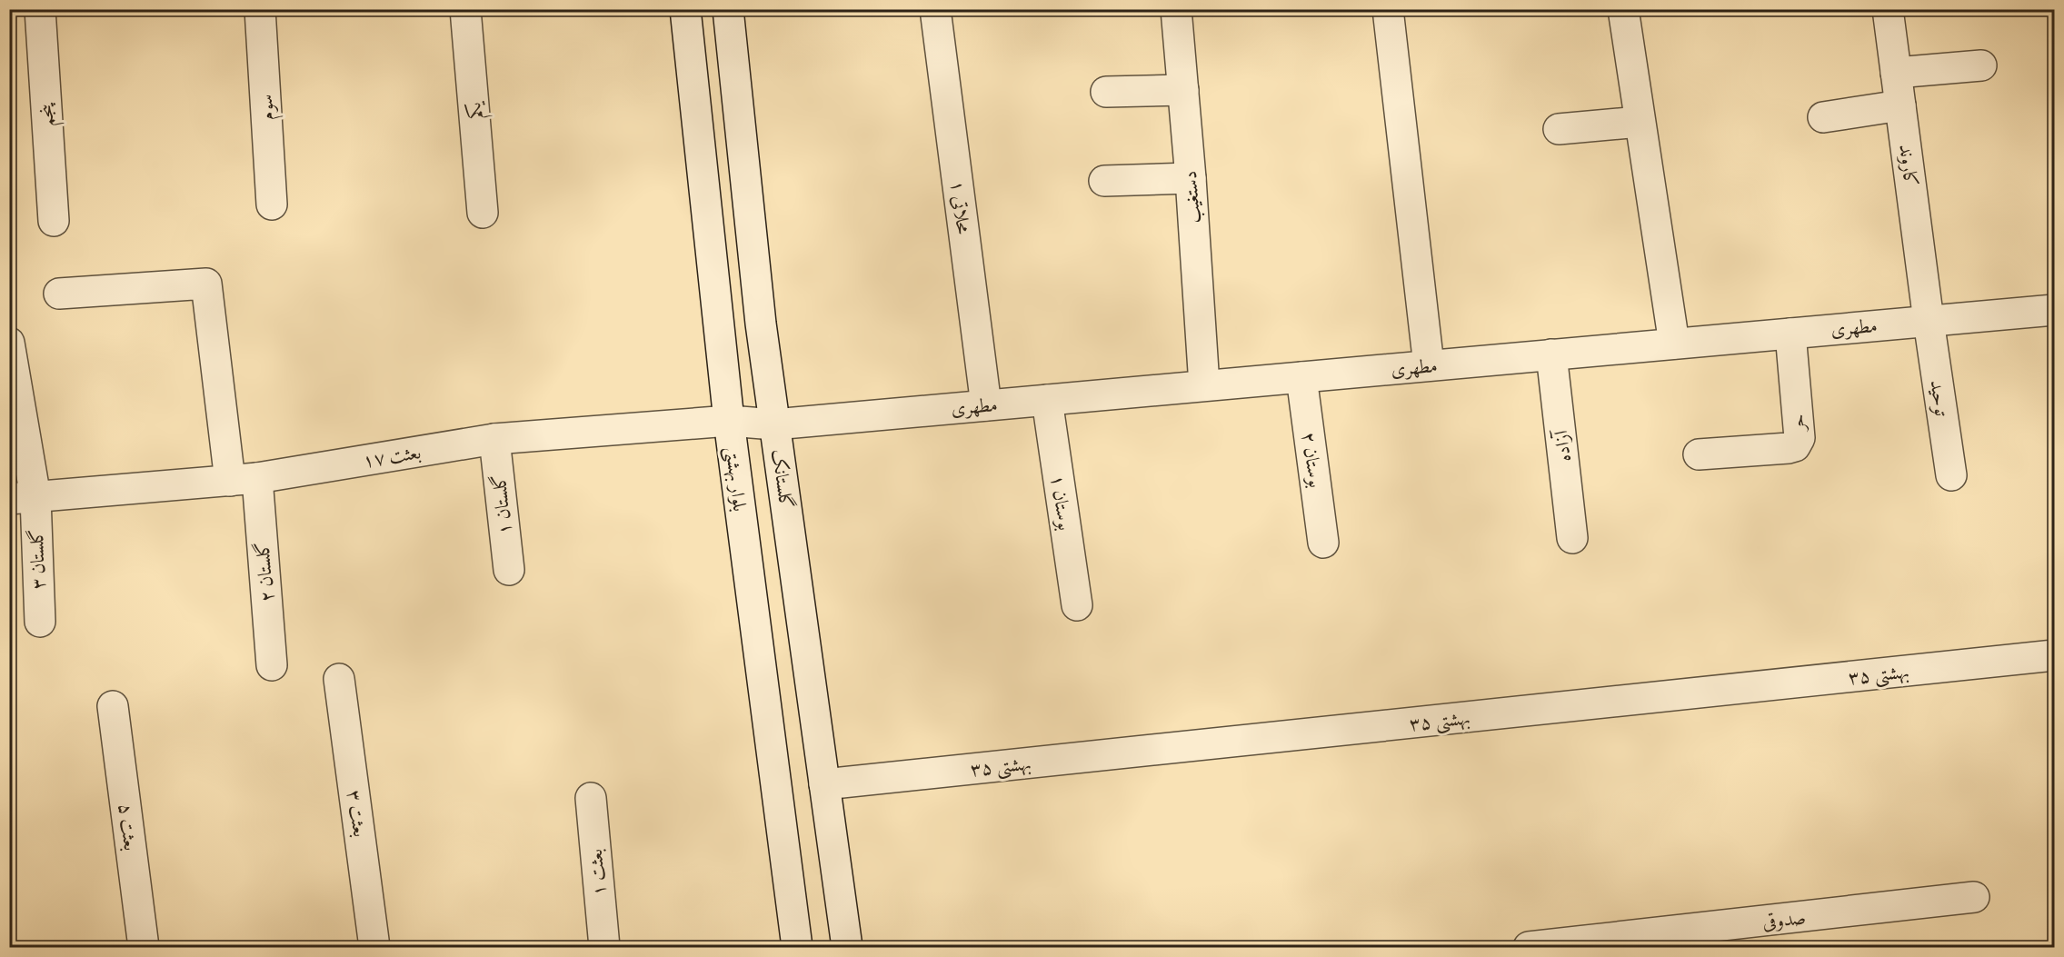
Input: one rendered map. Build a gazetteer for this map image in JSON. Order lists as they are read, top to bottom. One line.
{"streets":{"street":["سوم","یکم","پنجم","کاروند","دستغیب","محلاتی ۱","مطهری","توحید","حر","آزاده","بعثت ۱۷","بوستان ۲","بلوار بهشتی","گلستانک","بوستان ۱","گلستان ۱","گلستان ۳","گلستان ۲","بهشتی ۳۵","بعثت ۳","بعثت ۵","بعثت ١","صدوقی"]},"crossings":[["کاروند","مطهری"],["کاروند","توحید"],["دستغیب","مطهری"],["محلاتی ۱","مطهری"],["مطهری","توحید"],["مطهری","حر"],["مطهری","آزاده"],["مطهری","بعثت ۱۷"],["مطهری","بوستان ۲"],["مطهری","گلستانک"],["مطهری","بوستان ۱"],["بعثت ۱۷","بلوار بهشتی"],["بعثت ۱۷","گلستانک"],["بعثت ۱۷","گلستان ۱"],["بعثت ۱۷","گلستان ۳"],["بعثت ۱۷","گلستان ۲"],["گلستانک","بهشتی ۳۵"]]}
